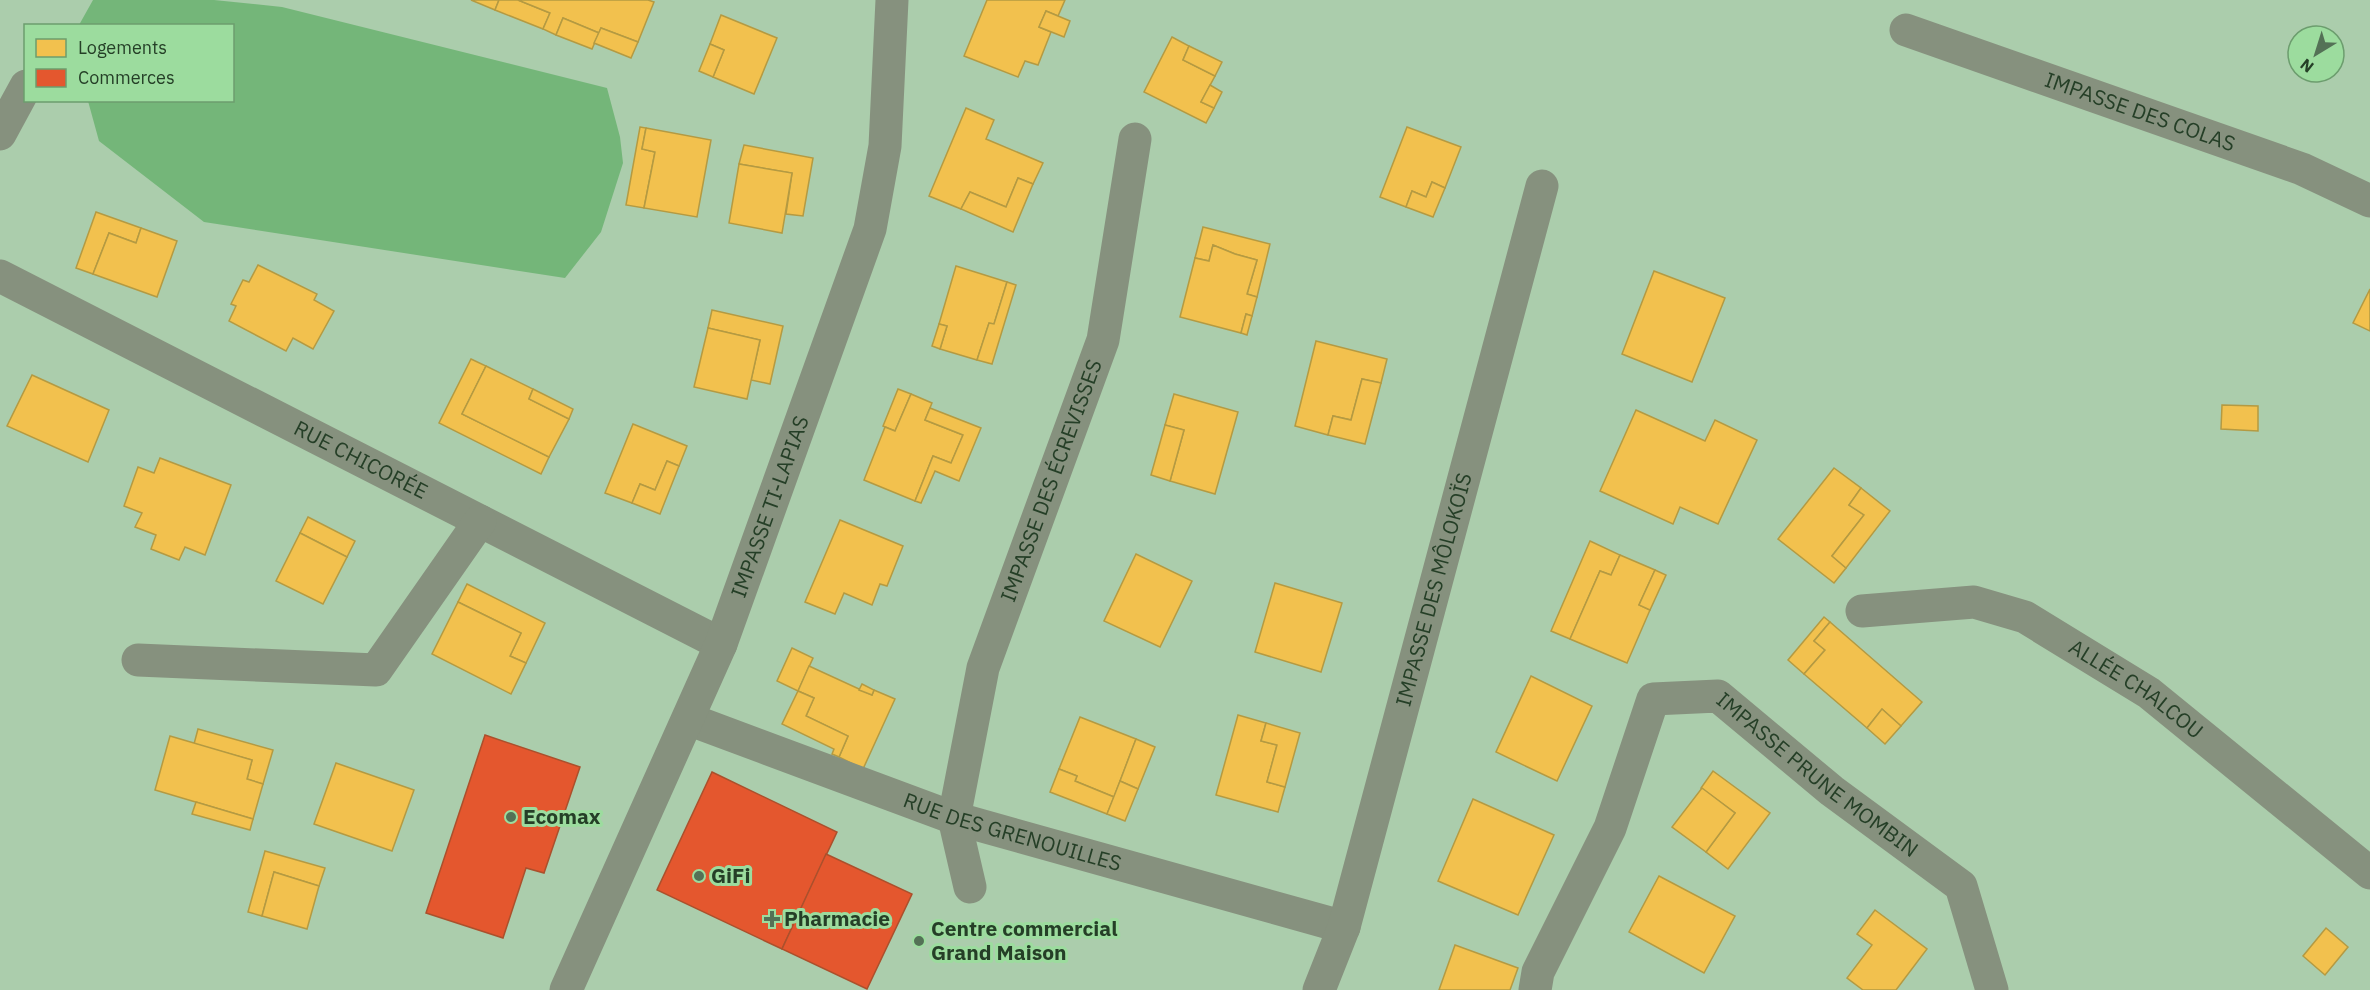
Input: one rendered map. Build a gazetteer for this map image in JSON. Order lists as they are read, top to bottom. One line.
{"streets":{"street":["IMPASSE DES COLAS","RUE CHICORÉE","IMPASSE DES ÉCREVISSES","IMPASSE TI-LAPIAS","IMPASSE DES MÔLOKOÏS","ALLÉE CHALCOU","IMPASSE PRUNE MOMBIN","RUE DES GRENOUILLES"]},"crossings":[["RUE CHICORÉE","IMPASSE TI-LAPIAS"],["IMPASSE DES ÉCREVISSES","RUE DES GRENOUILLES"],["IMPASSE TI-LAPIAS","RUE DES GRENOUILLES"],["IMPASSE DES MÔLOKOÏS","RUE DES GRENOUILLES"]],"places":{"other":["Ecomax","GiFi","Centre commercial Grand Maison"],"health":["Pharmacie"]},"legend":["Logements","Commerces"],"north":"bottom left"}
